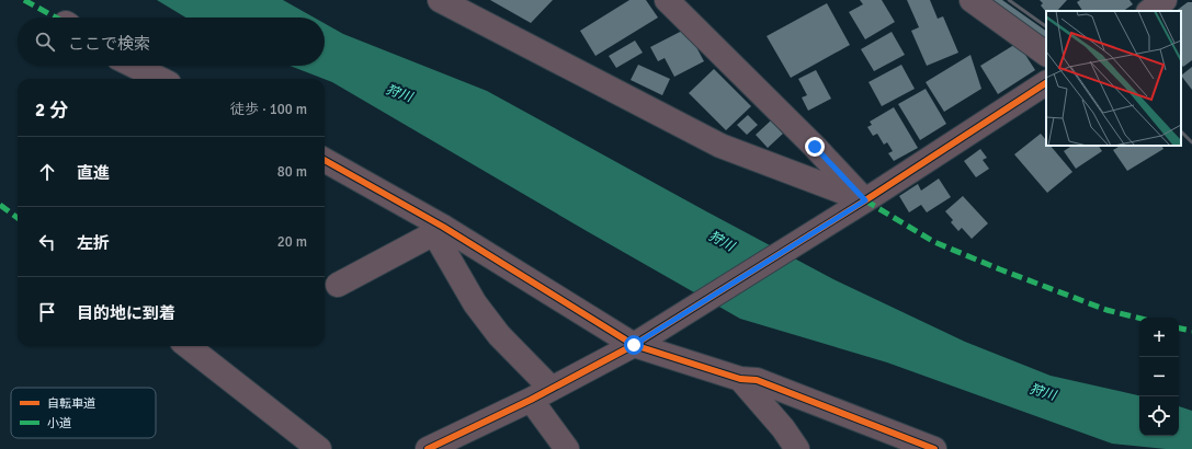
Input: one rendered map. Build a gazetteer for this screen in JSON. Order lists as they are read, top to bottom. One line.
{"water":["狩川"],"legend":["自転車道","小道"],"page":{"search":"ここで検索","heading":["2 分","徒歩 · 100 m"],"list":[["直進","80 m"],["左折","20 m"],"目的地に到着"],"map_buttons":["+","−"]}}
